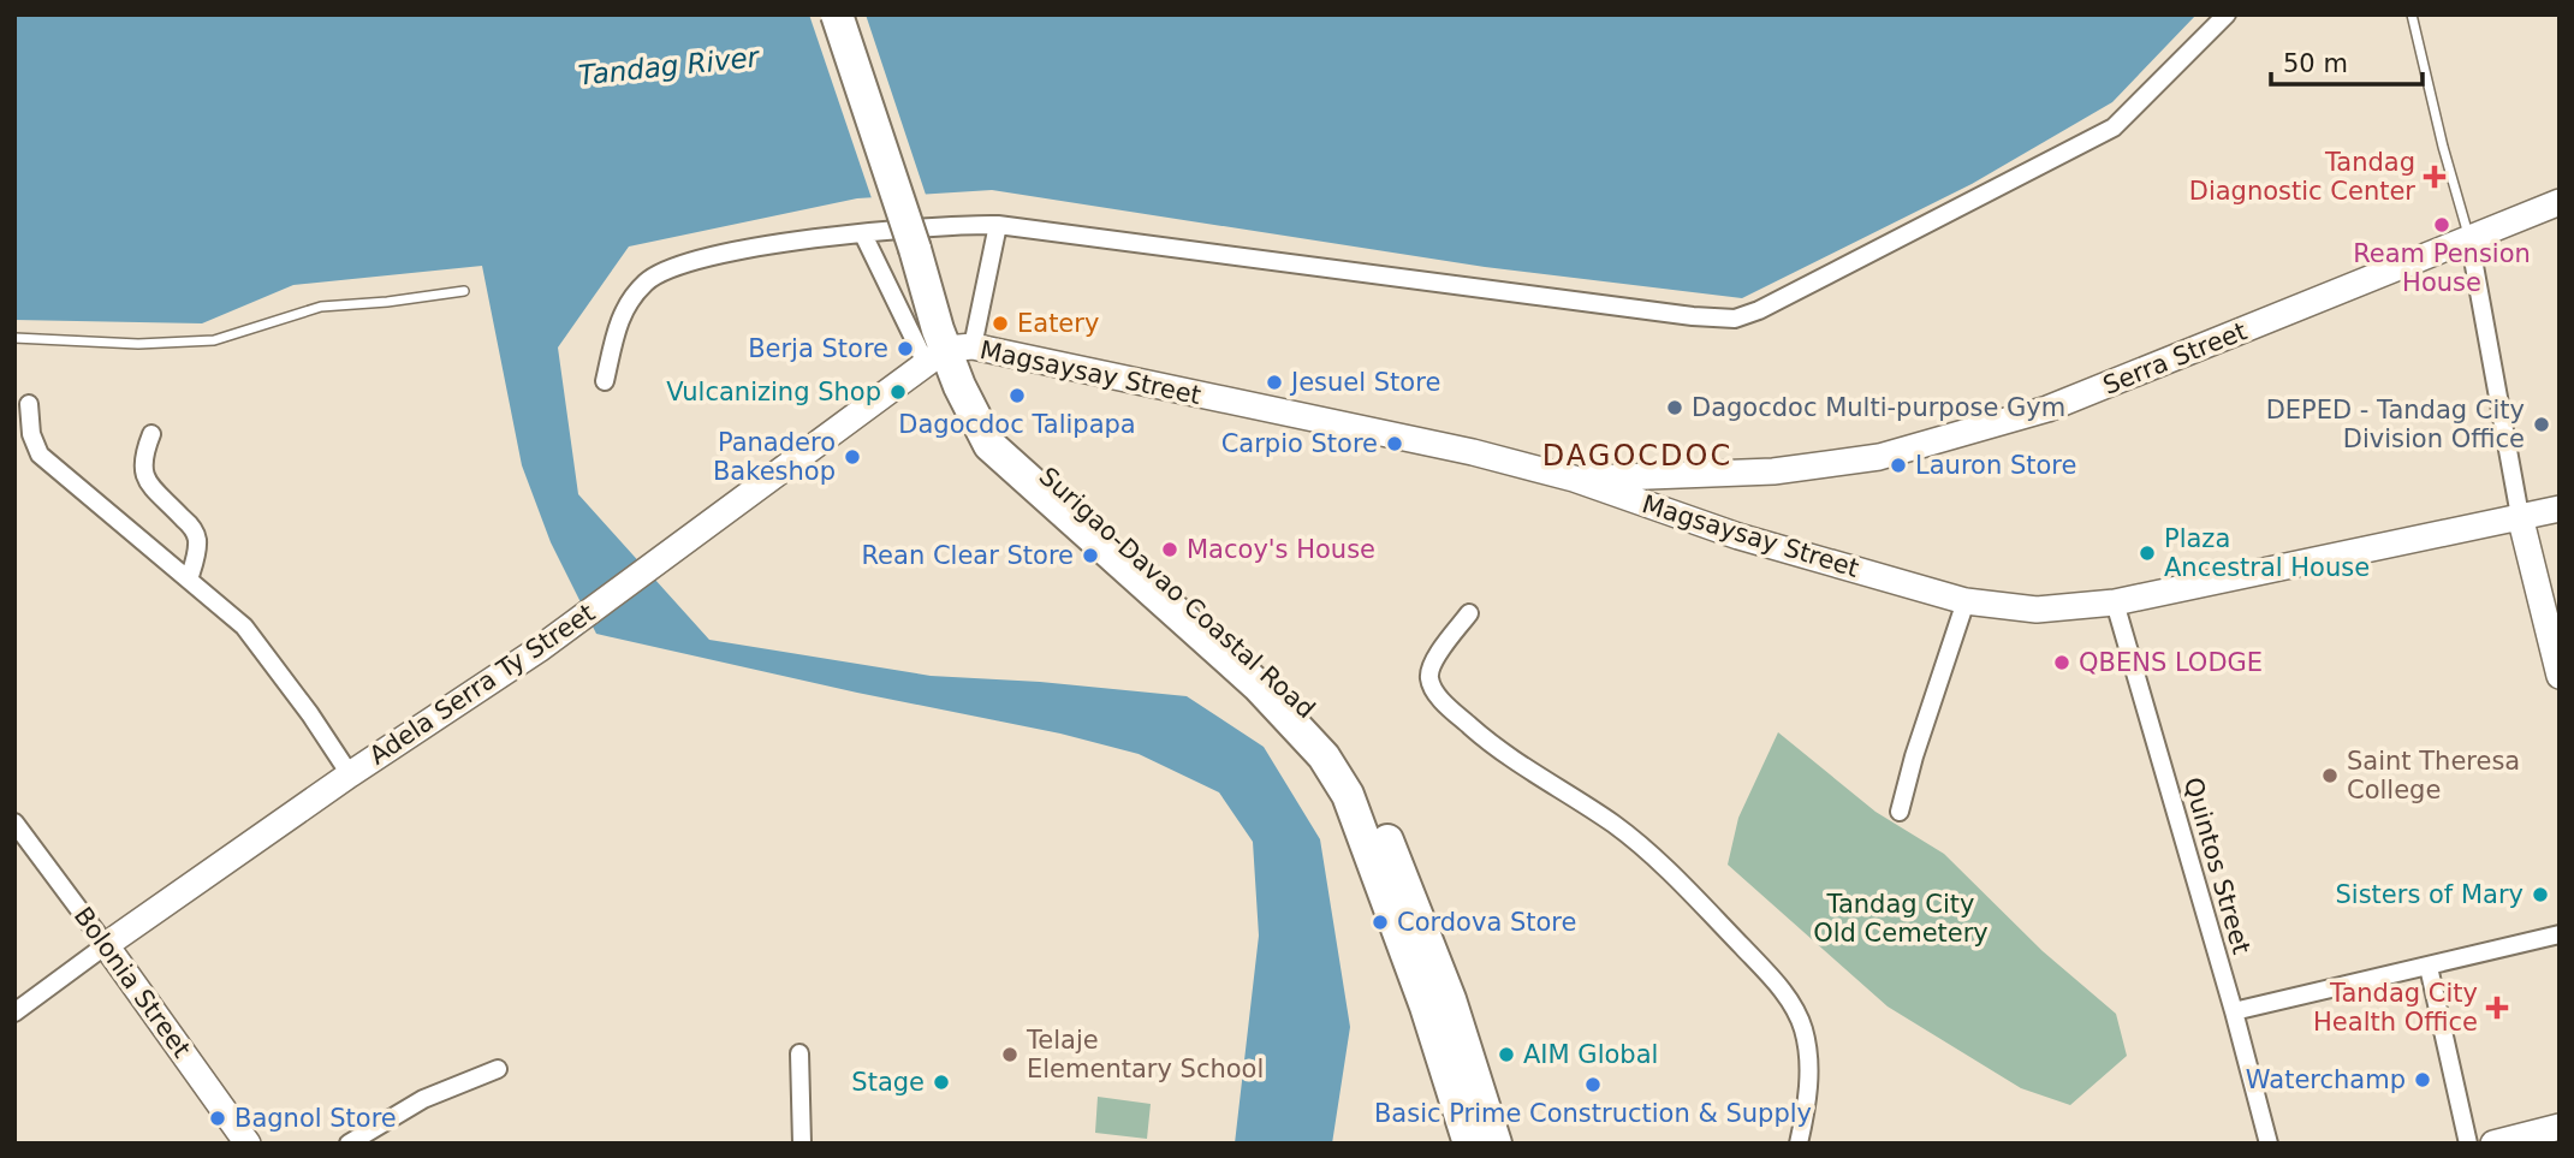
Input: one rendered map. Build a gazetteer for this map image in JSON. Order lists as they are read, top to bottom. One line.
{"streets":{"highway":["Surigao-Davao Coastal Road"],"main road":["Serra Street","Magsaysay Street","Adela Serra Ty Street","Bolonia Street"],"street":["Quintos Street"]},"crossings":[["Serra Street","Magsaysay Street"],["Magsaysay Street","Surigao-Davao Coastal Road"],["Magsaysay Street","Adela Serra Ty Street"],["Magsaysay Street","Quintos Street"],["Surigao-Davao Coastal Road","Adela Serra Ty Street"],["Adela Serra Ty Street","Bolonia Street"]],"districts":["DAGOCDOC"],"water":["Tandag River"],"parks":["Tandag City Old Cemetery"],"places":{"health":["Tandag Diagnostic Center","Tandag City Health Office"],"other":["Ream Pension House","Eatery","Berja Store","Jesuel Store","Vulcanizing Shop","Dagocdoc Talipapa","Dagocdoc Multi-purpose Gym","DEPED - Tandag City Division Office","Carpio Store","Panadero Bakeshop","Lauron Store","Macoy's House","Plaza Ancestral House","Rean Clear Store","QBENS LODGE","Saint Theresa College","Sisters of Mary","Cordova Store","Telaje Elementary School","AIM Global","Waterchamp","Stage","Basic Prime Construction & Supply","Bagnol Store"]},"scale_bar":"50 m"}
